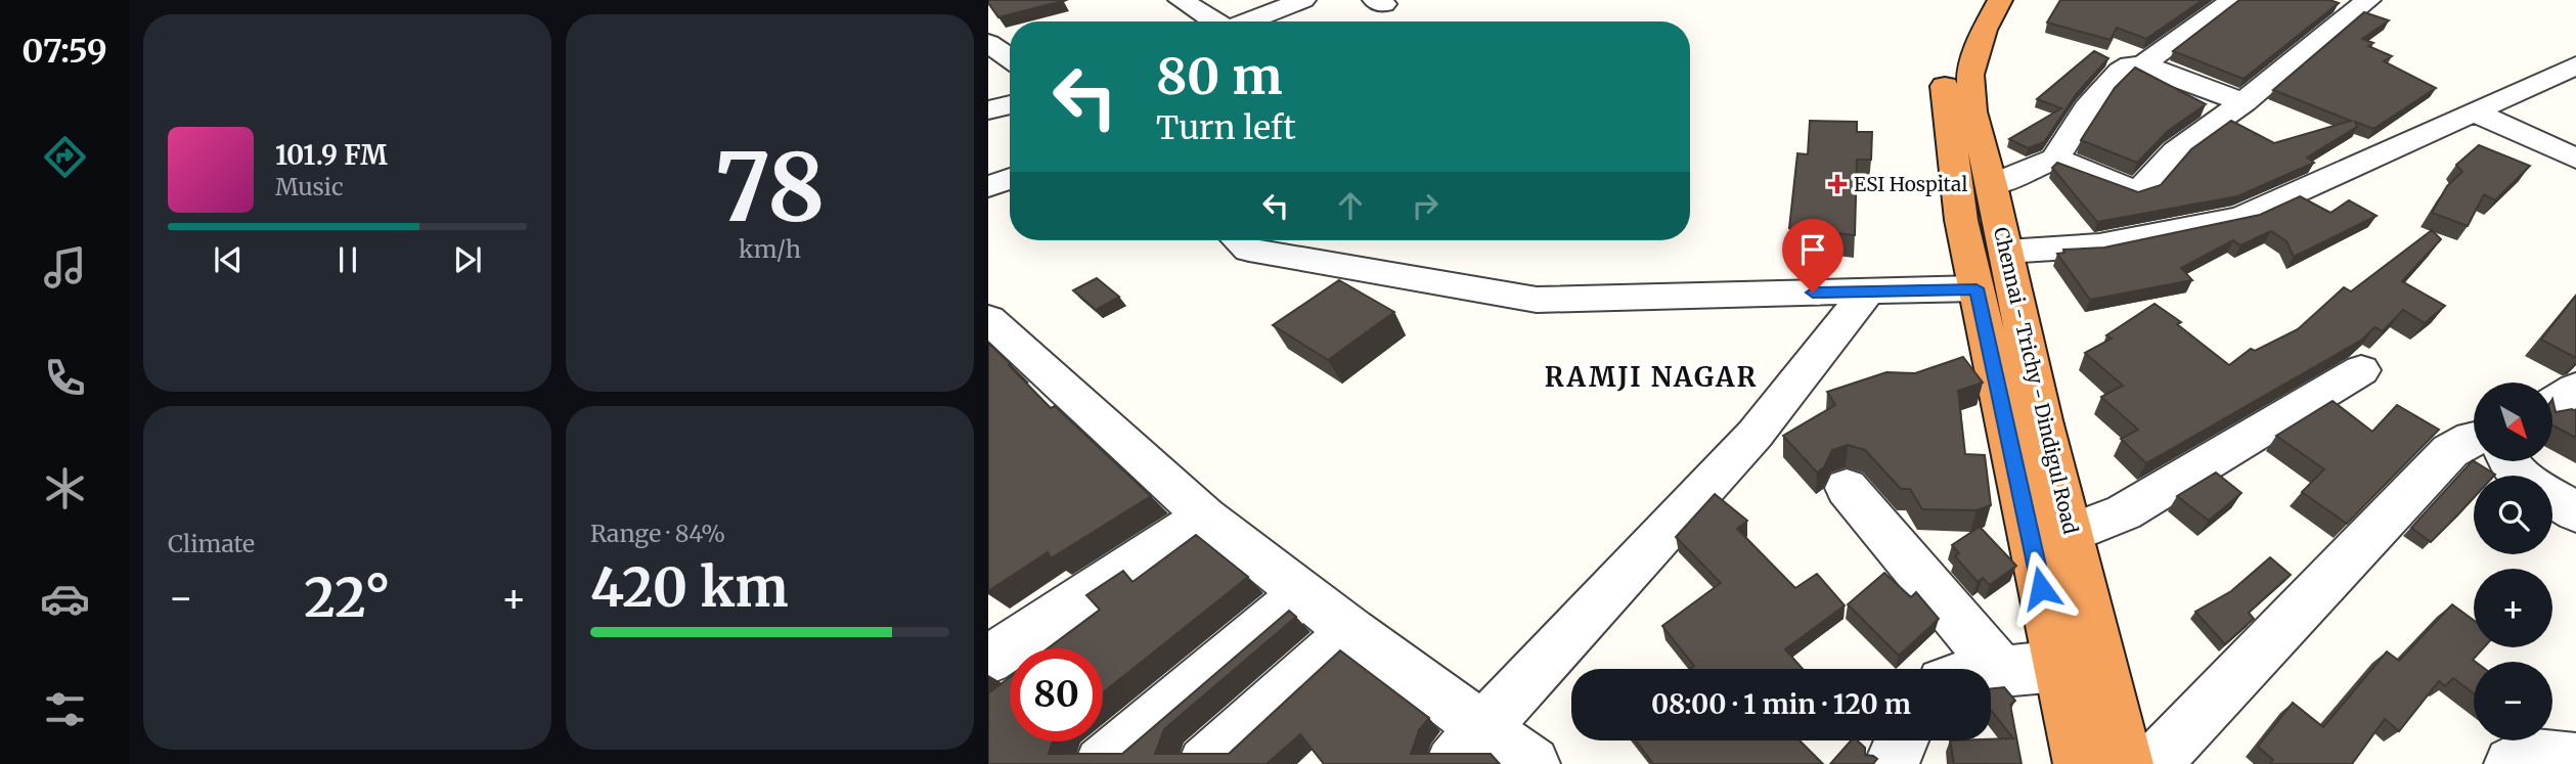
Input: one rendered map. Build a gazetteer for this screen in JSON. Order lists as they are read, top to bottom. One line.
{"streets":{"highway":["Chennai - Trichy - Dindigul Road"]},"districts":["RAMJI NAGAR"],"places":{"health":["ESI Hospital"]},"north":"bottom right","page":{"tabs":"07:59","tile":[["78","km/h"],"Climate",["Range · 84%","420 km"]],"turn":["80 m","Turn left"],"song":["101.9 FM","Music"],"map_buttons":["+","−"],"heat":["−","22°","+"],"limit":"80","trip":"08:00 · 1 min · 120 m"}}
